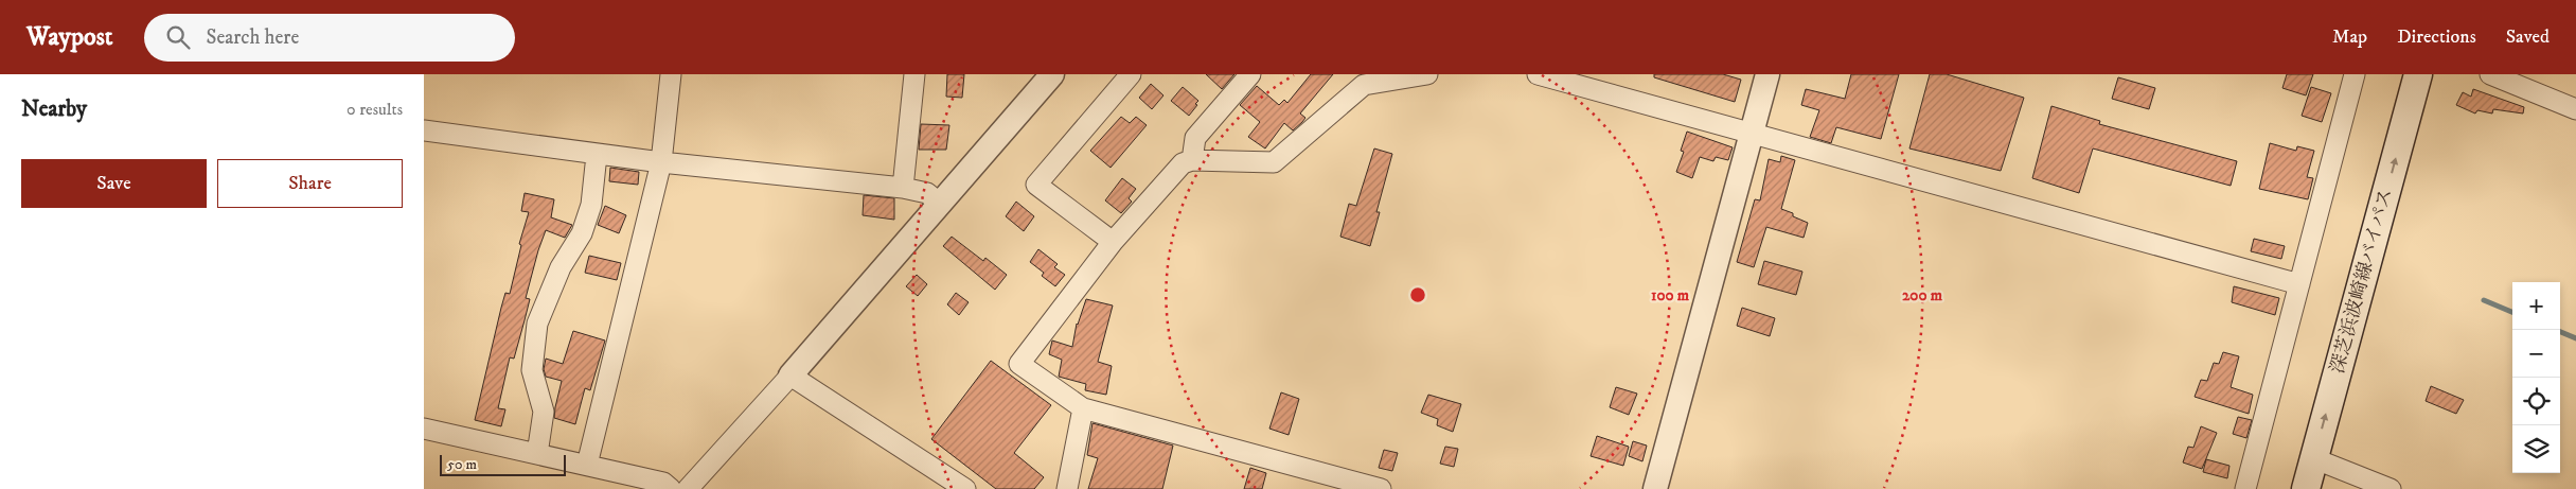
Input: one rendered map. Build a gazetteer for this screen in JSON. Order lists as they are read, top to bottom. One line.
{"streets":{"main road":["深芝浜波崎線バイパス"]},"scale_bar":"50 m","page":{"header":"Waypost","search":"Search here","nav":["Map","Directions","Saved"],"heading":["Nearby","0 results"],"buttons":["Save","Share"],"map_buttons":["+","−"],"scale":"50 m"},"rings":["100 m","200 m"]}
